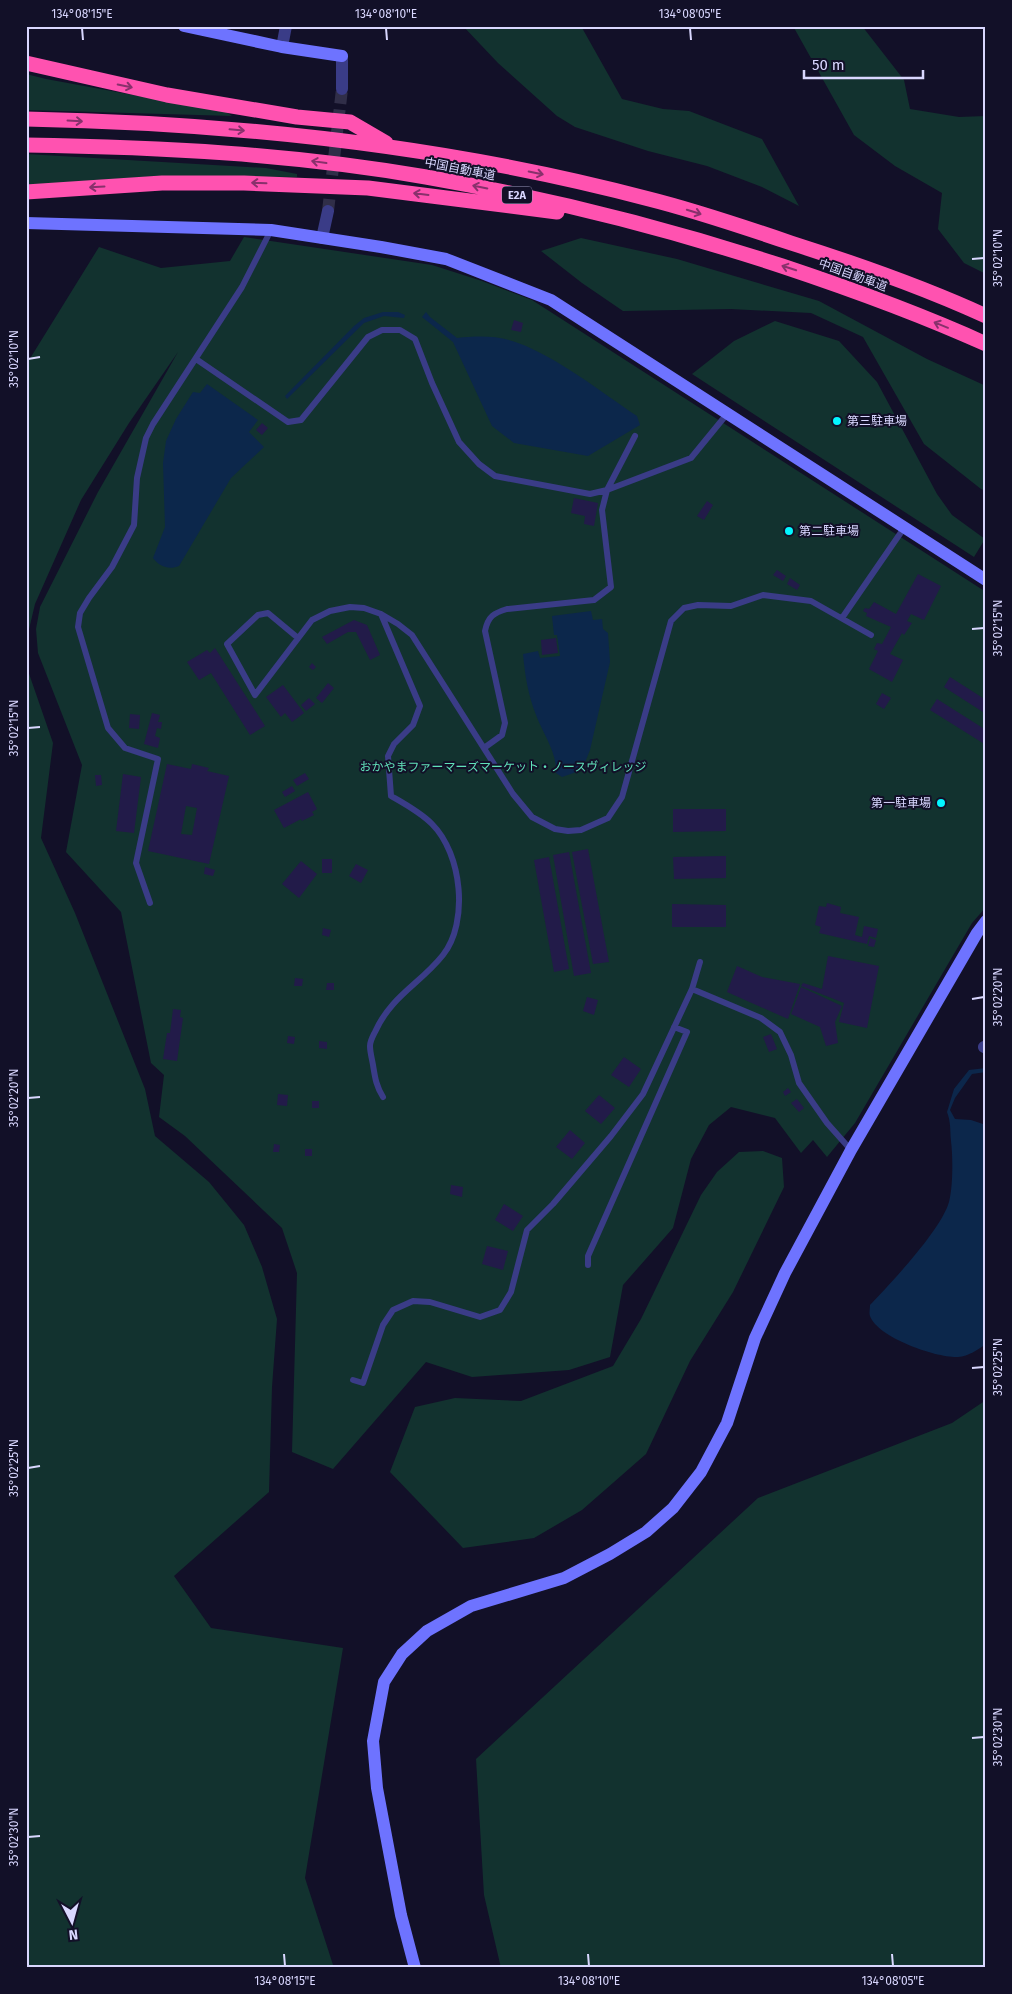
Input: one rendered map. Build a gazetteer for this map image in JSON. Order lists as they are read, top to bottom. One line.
{"streets":{"highway":["中国自動車道","E2A"]},"parks":["おかやまファーマーズマーケット・ノースヴィレッジ"],"places":["第三駐車場","第二駐車場","第一駐車場"],"scale_bar":"50 m","north":"bottom","coordinates":["134°08'15\"E","134°08'10\"E","134°08'05\"E","35°02'10\"N","35°02'15\"N","35°02'20\"N","35°02'25\"N","35°02'30\"N"]}
